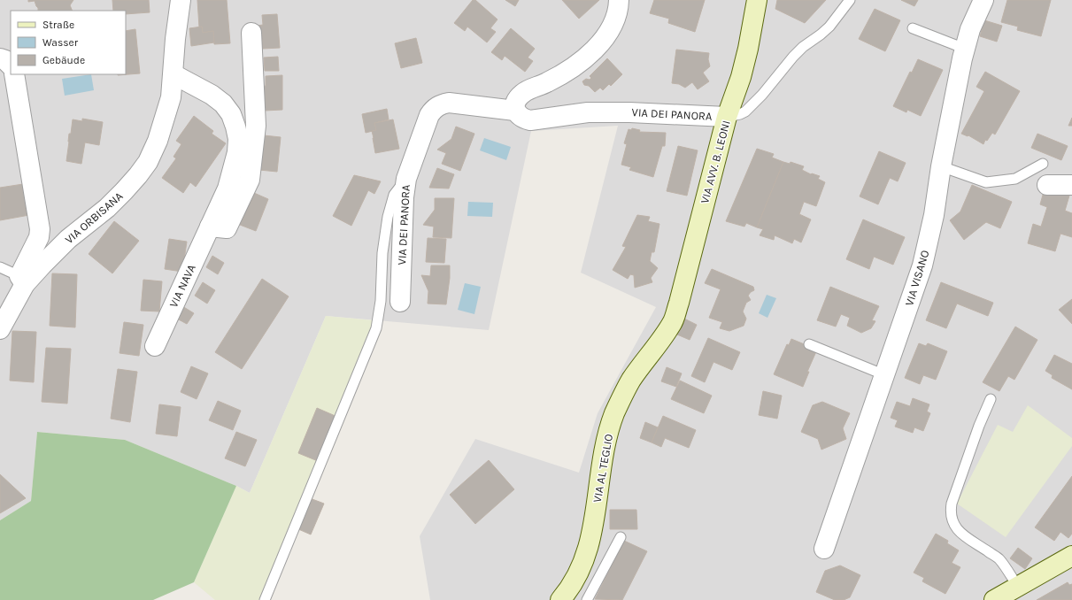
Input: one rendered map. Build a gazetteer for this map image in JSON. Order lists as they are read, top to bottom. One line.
{"streets":{"street":["VIA DEI PANORA","VIA AVV. B. LEONI","VIA ORBISANA","VIA VISANO","VIA NAVA","VIA AL TEGLIO"]},"crossings":[["VIA DEI PANORA","VIA AVV. B. LEONI"],["VIA AVV. B. LEONI","VIA AL TEGLIO"],["VIA ORBISANA","VIA NAVA"]],"legend":["Straße","Wasser","Gebäude"]}
